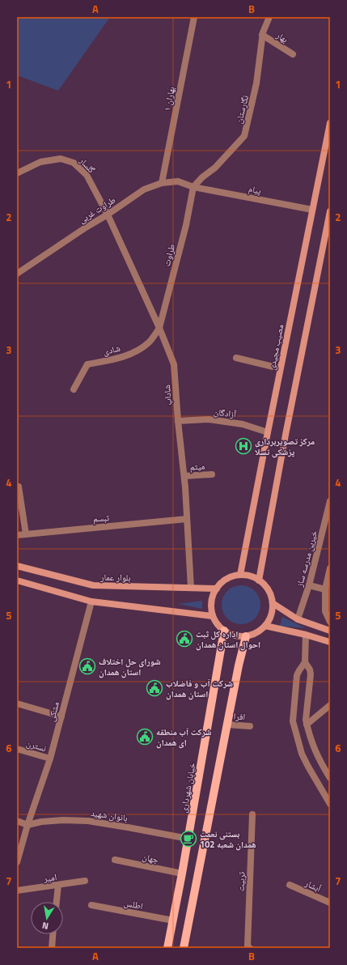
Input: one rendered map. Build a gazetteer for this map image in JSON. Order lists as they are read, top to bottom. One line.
{"streets":{"main road":["مصیب مجیدی","بلوار عمار","خیابان شهرداری"],"street":["بهار","بهاران ۱","نگارستان","گلسار","پیام","طراوت غربی","طراوت","شادی","شاداب","آزادگان","میثم","تبسم","خیرین مدرسه ساز","مشکی","افرا","نسترن","بانوان شهید","جهان","امیر","تربیت","آبشار","اطلس"]},"crossings":[["بهار","نگارستان"],["بهاران ۱","طراوت غربی"],["نگارستان","پیام"],["نگارستان","طراوت غربی"],["نگارستان","طراوت"],["گلسار","طراوت غربی"],["گلسار","شاداب"],["پیام","طراوت غربی"],["پیام","طراوت"],["پیام","مصیب مجیدی"],["طراوت غربی","طراوت"],["طراوت غربی","شاداب"],["طراوت","شادی"],["طراوت","شاداب"],["مصیب مجیدی","آزادگان"],["مصیب مجیدی","بلوار عمار"],["مصیب مجیدی","خیابان شهرداری"],["شادی","شاداب"],["شاداب","آزادگان"],["شاداب","میثم"],["شاداب","تبسم"],["شاداب","بلوار عمار"],["بلوار عمار","خیابان شهرداری"],["مشکی","نسترن"],["مشکی","بانوان شهید"],["خیابان شهرداری","بانوان شهید"],["خیابان شهرداری","جهان"],["خیابان شهرداری","اطلس"]],"places":{"hospital":["مرکز تصویربرداری پزشکی تسلا"],"public building":["اداره کل ثبت احوال استان همدان","شوراى حل اختلاف استان همدان","شرکت آب و فاضلاب استان همدان","شرکت آب منطقه ای همدان"],"cafe":["بستنی نعمت همدان شعبه 102"]},"north":"bottom","grid":{"columns":["A","B"],"rows":["1","2","3","4","5","6","7"]}}
